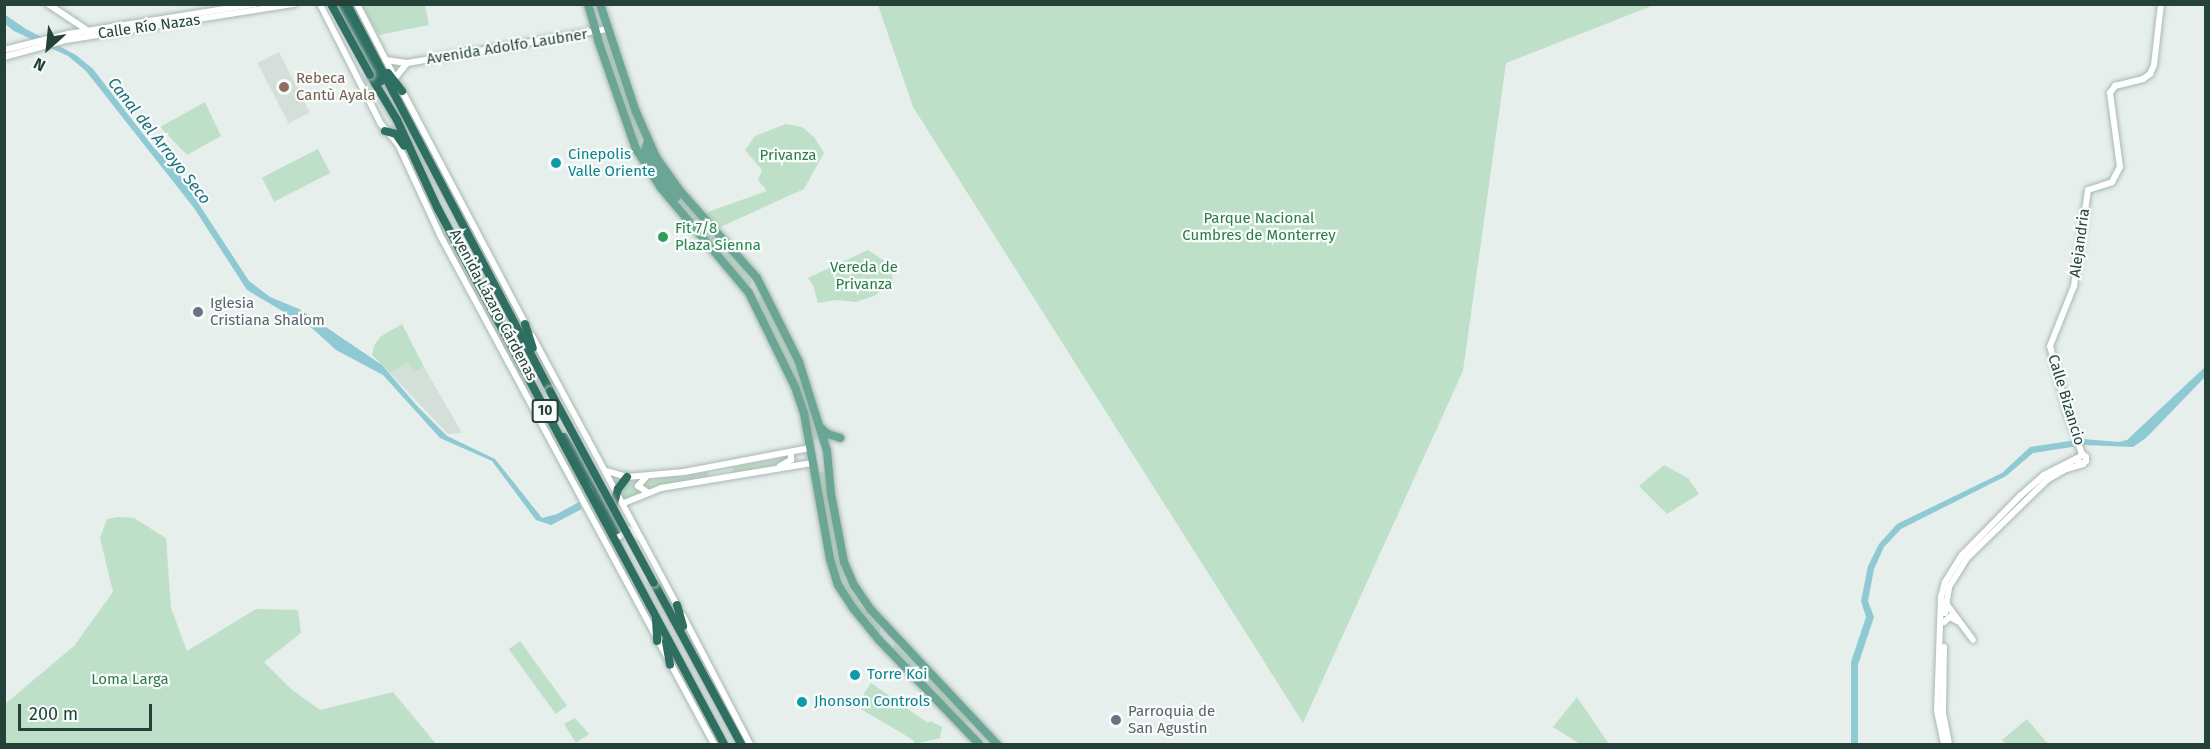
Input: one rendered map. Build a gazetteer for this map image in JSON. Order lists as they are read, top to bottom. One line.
{"streets":{"highway":["Avenida Lázaro Cárdenas","10"],"street":["Calle Río Nazas","Avenida Adolfo Laubner","Alejandria","Calle Bizancio"]},"crossings":[["Avenida Adolfo Laubner","Avenida Lázaro Cárdenas"],["Alejandria","Calle Bizancio"]],"water":["Canal del Arroyo Seco"],"parks":["Privanza","Parque Nacional Cumbres de Monterrey","Vereda de Privanza","Loma Larga"],"places":["Rebeca Cantù Ayala","Cinepolis Valle Oriente","Fit 7/8 Plaza Sienna","Iglesia Cristiana Shalom","Torre Koi","Jhonson Controls","Parroquia de San Agustin"],"scale_bar":"200 m","north":"bottom left"}
